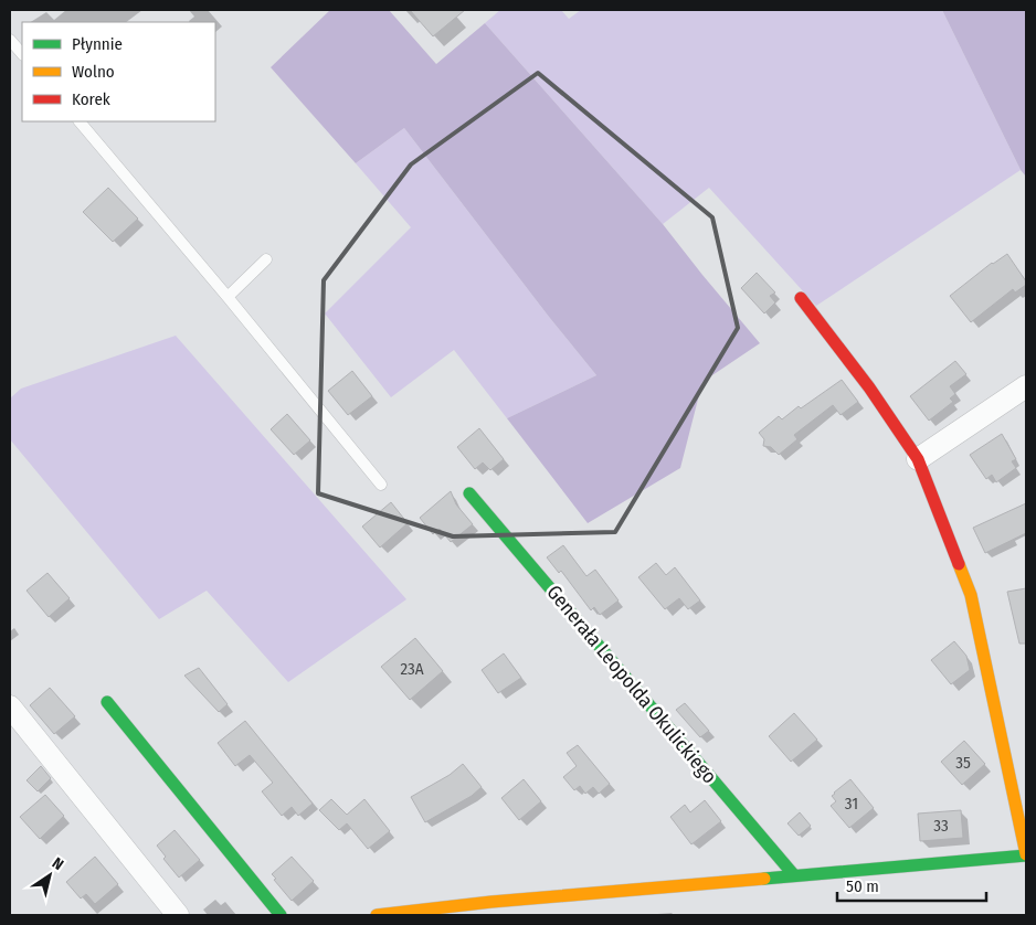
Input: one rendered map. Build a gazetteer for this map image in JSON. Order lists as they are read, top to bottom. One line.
{"streets":{"street":["Generała Leopolda Okulickiego"]},"house_numbers":["23A","35","31","33"],"legend":["Płynnie","Wolno","Korek"],"scale_bar":"50 m","north":"top right"}
